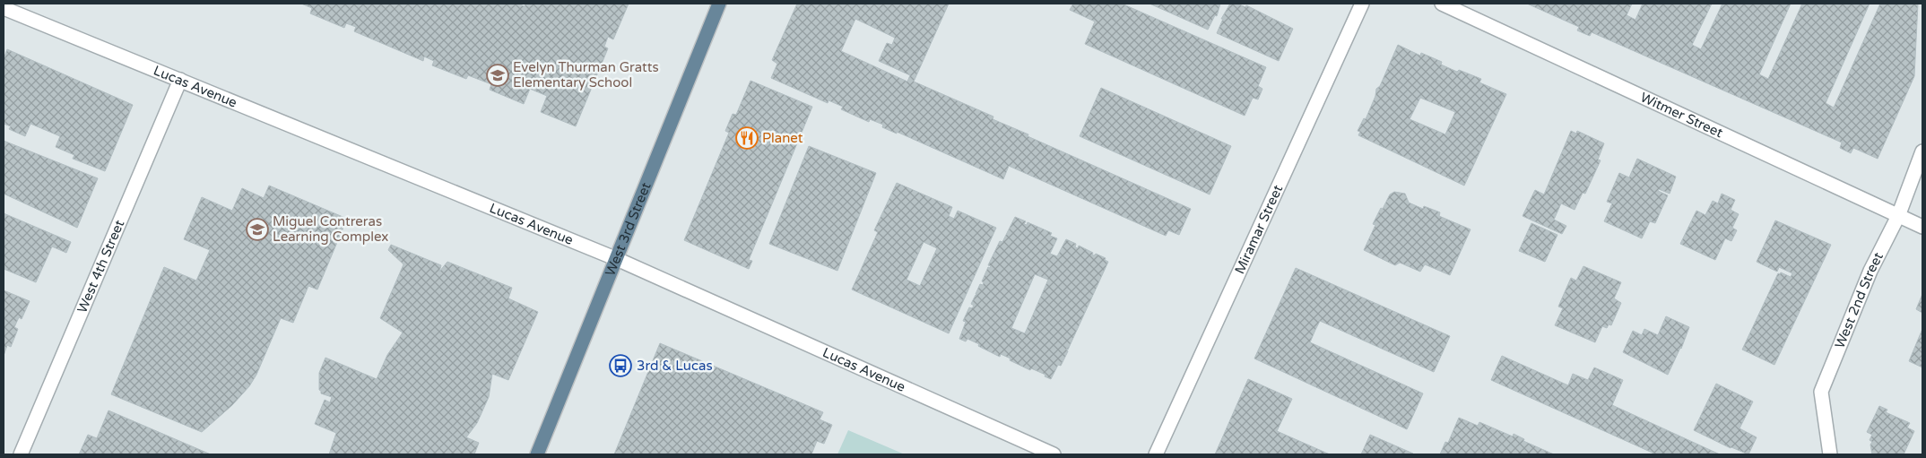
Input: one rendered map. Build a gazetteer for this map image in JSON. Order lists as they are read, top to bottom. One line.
{"streets":{"main road":["West 3rd Street"],"street":["Lucas Avenue","Witmer Street","Miramar Street","West 4th Street","West 2nd Street"]},"crossings":[["Lucas Avenue","West 3rd Street"],["Lucas Avenue","West 4th Street"],["Witmer Street","West 2nd Street"]],"places":{"school or university":["Evelyn Thurman Gratts Elementary School","Miguel Contreras Learning Complex"],"restaurant":["Planet"],"bus stop":["3rd & Lucas"]}}
